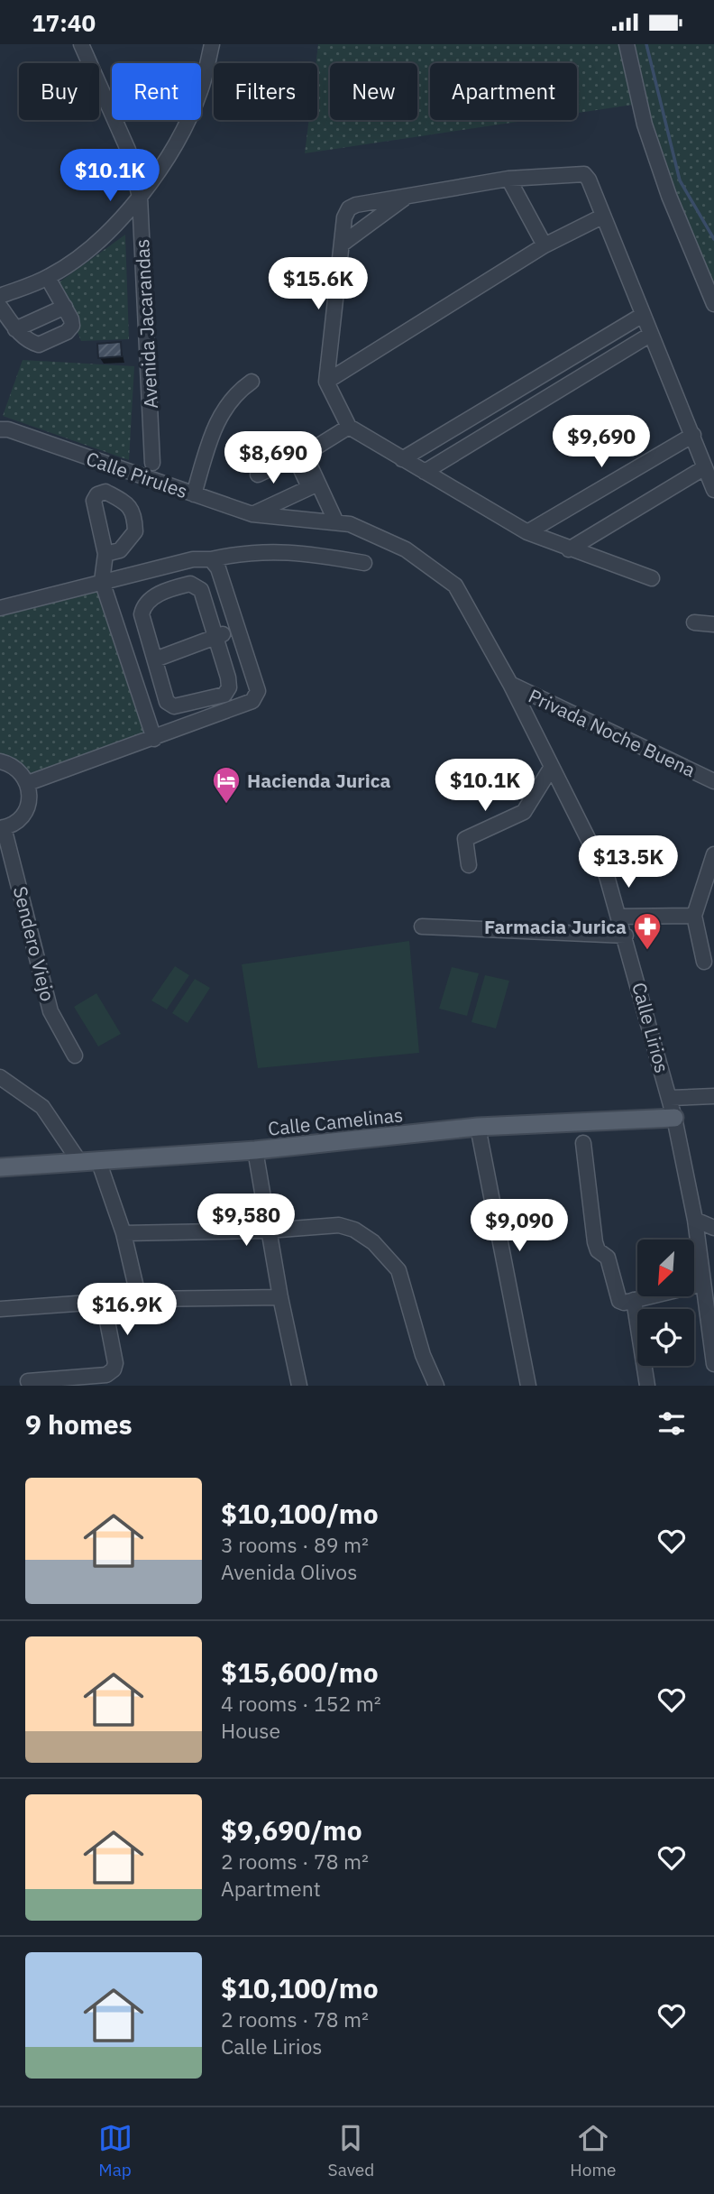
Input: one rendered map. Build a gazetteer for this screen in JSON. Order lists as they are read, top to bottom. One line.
{"streets":{"main road":["Calle Camelinas"],"street":["Avenida Jacarandas","Calle Pirules","Privada Noche Buena","Sendero Viejo","Calle Lirios"]},"crossings":[["Calle Pirules","Calle Lirios"],["Privada Noche Buena","Calle Lirios"],["Calle Lirios","Calle Camelinas"]],"places":{"hotel":["Hacienda Jurica"],"pharmacy":["Farmacia Jurica"]},"north":"bottom left","page":{"status":"17:40","chip":["Buy","Rent","Filters","New","Apartment"],"price":["$10.1K","$15.6K","$9,690","$8,690","$10.1K","$13.5K","$9,580","$9,090","$16.9K"],"heading":"9 homes","list":[{"name":"$10,100/mo","note":"3 rooms · 89 m² · Avenida Olivos"},{"name":"$15,600/mo","note":"4 rooms · 152 m² · House"},{"name":"$9,690/mo","note":"2 rooms · 78 m² · Apartment"},{"name":"$10,100/mo","note":"2 rooms · 78 m² · Calle Lirios"}],"tabs":["Map","Saved","Home"]}}
